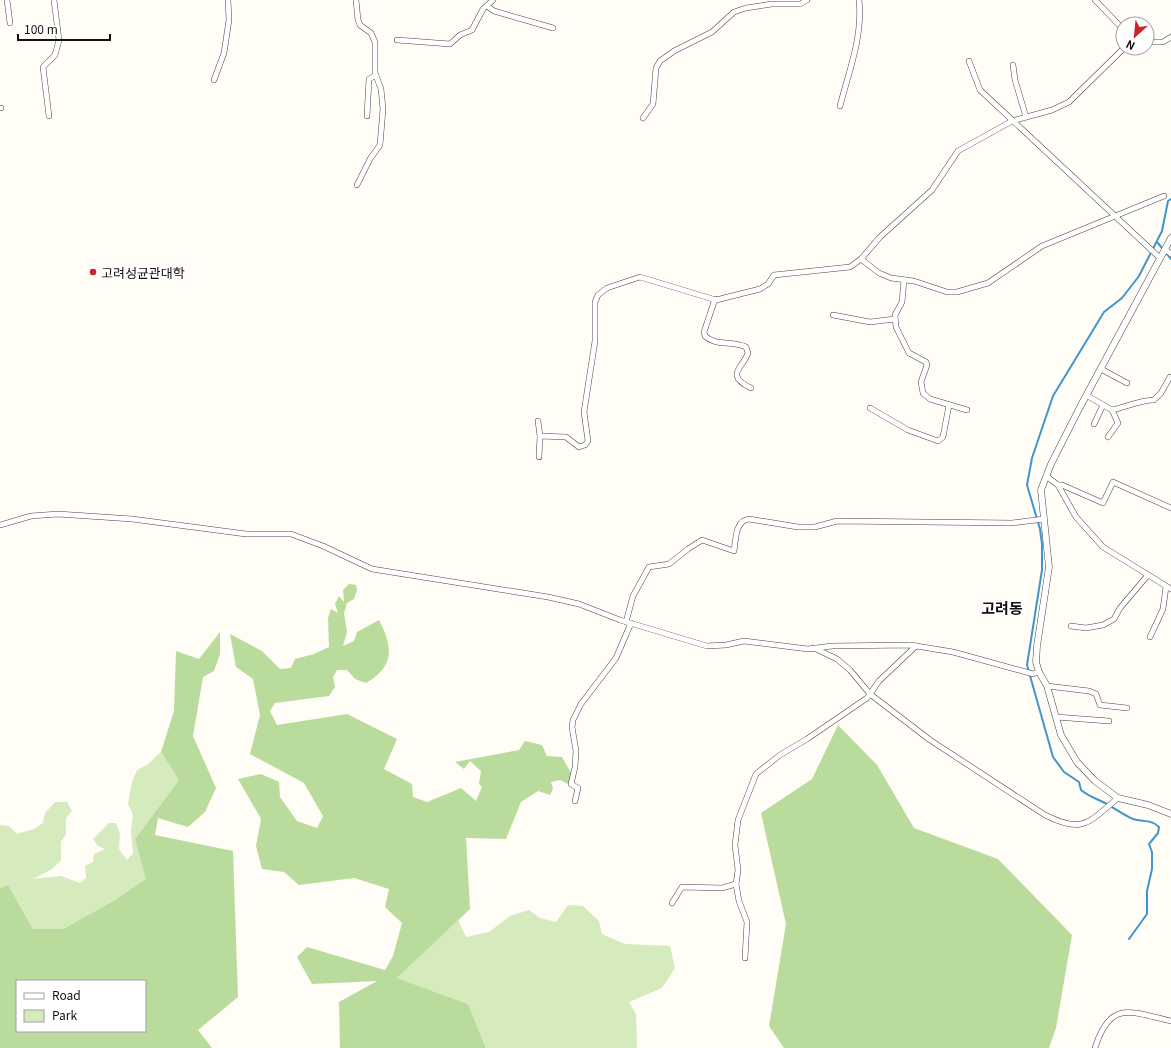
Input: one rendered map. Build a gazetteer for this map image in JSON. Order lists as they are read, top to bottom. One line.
{"districts":["고려동"],"places":["고려성균관대학"],"legend":["Road","Park"],"scale_bar":"100 m","north":"bottom left"}
